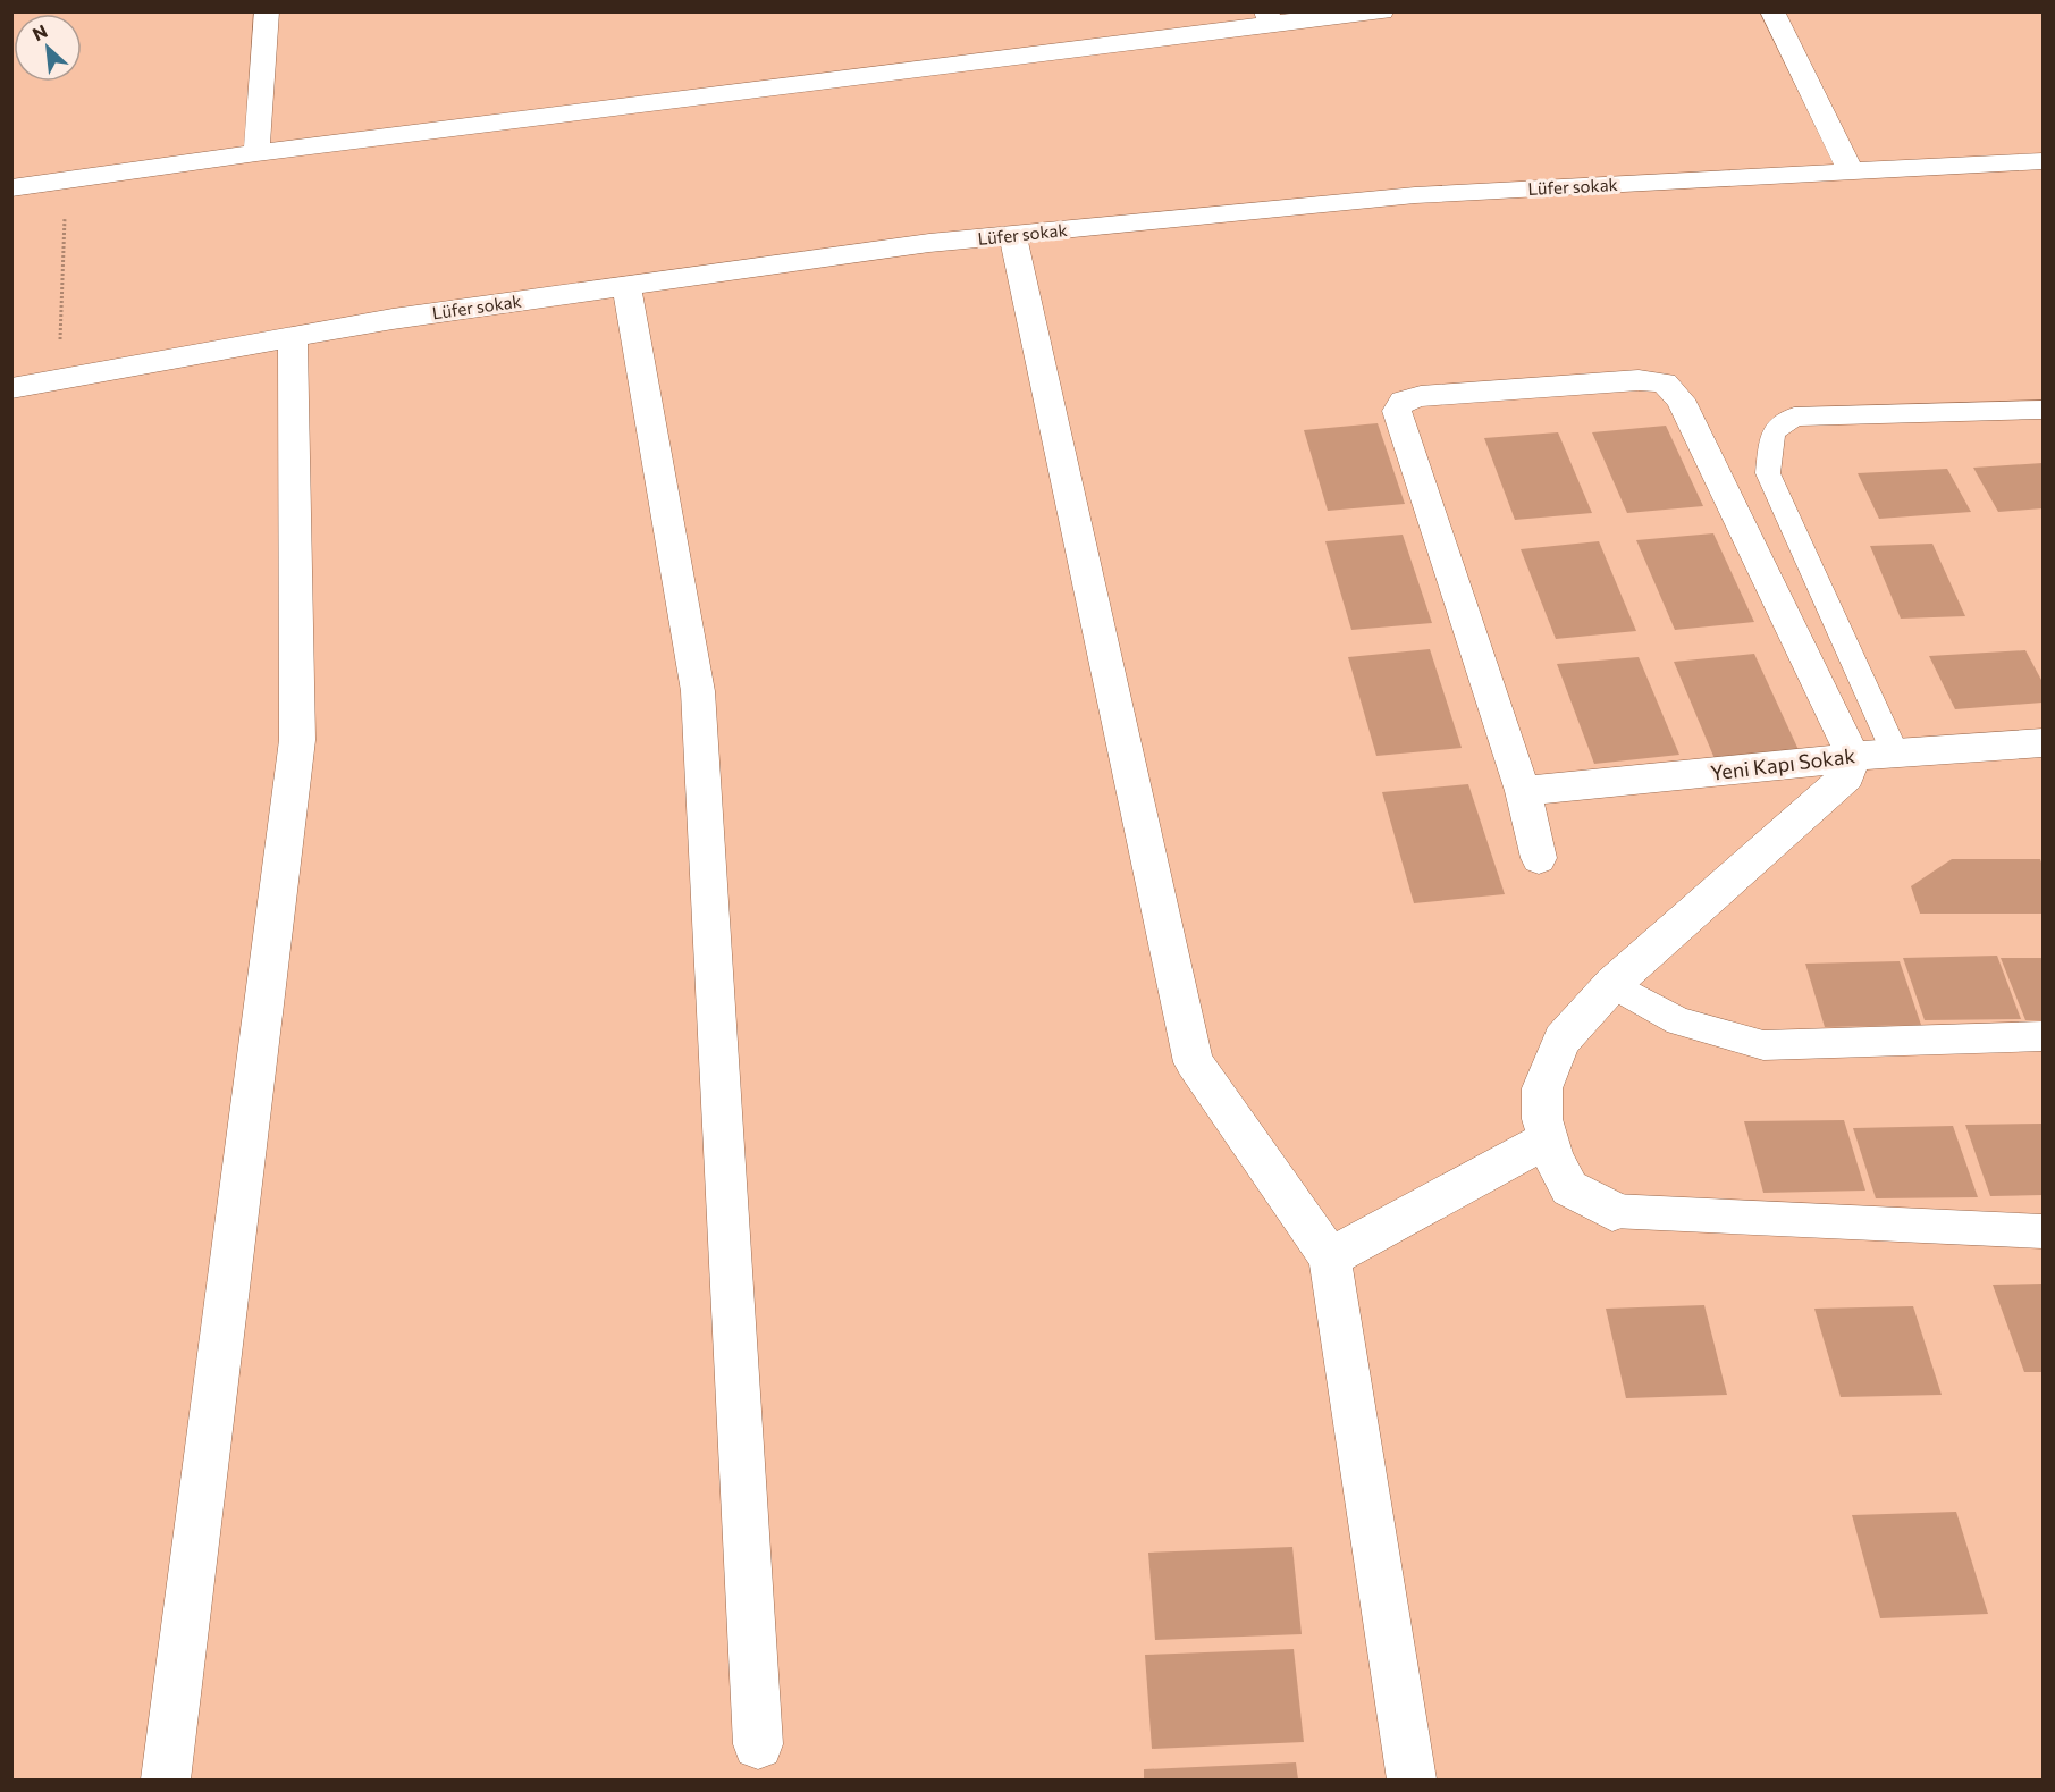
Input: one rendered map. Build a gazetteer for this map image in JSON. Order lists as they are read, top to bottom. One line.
{"streets":{"street":["Lüfer sokak","Yeni Kapı Sokak"]},"north":"top left"}
